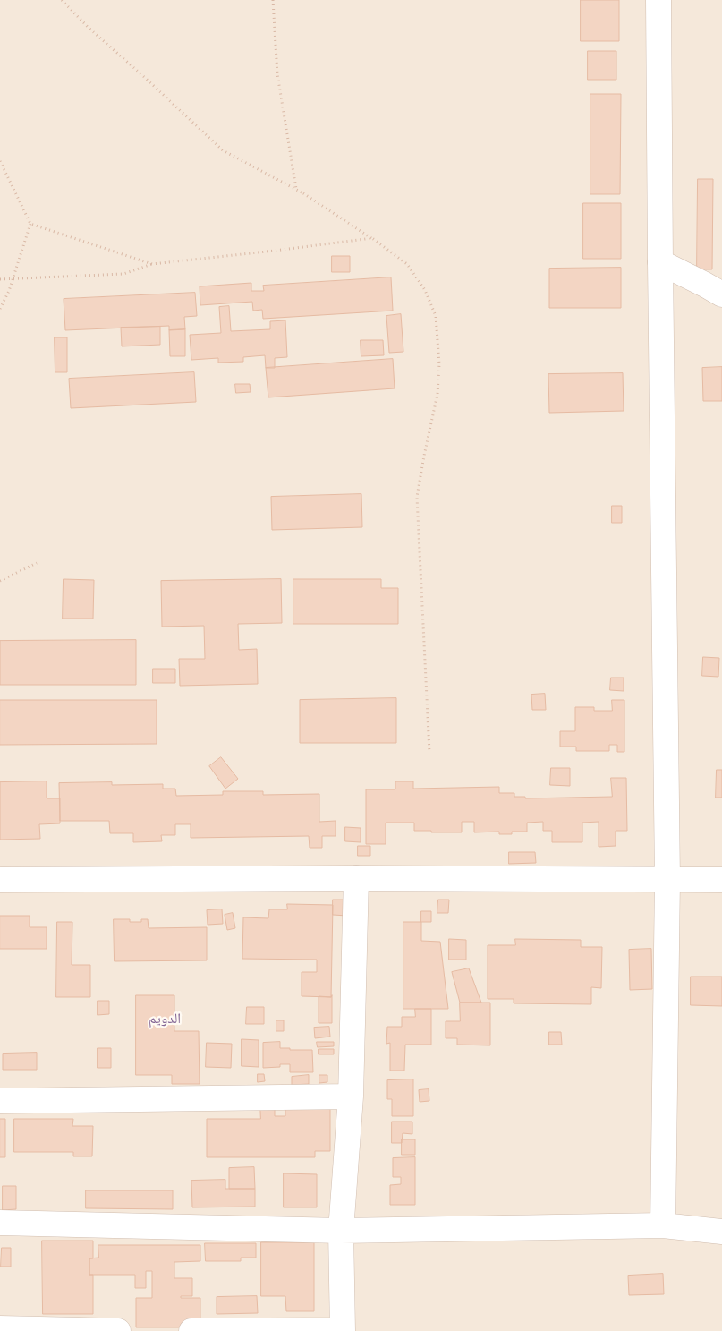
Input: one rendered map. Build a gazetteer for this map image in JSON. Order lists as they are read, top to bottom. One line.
{"districts":["الدويم"]}
